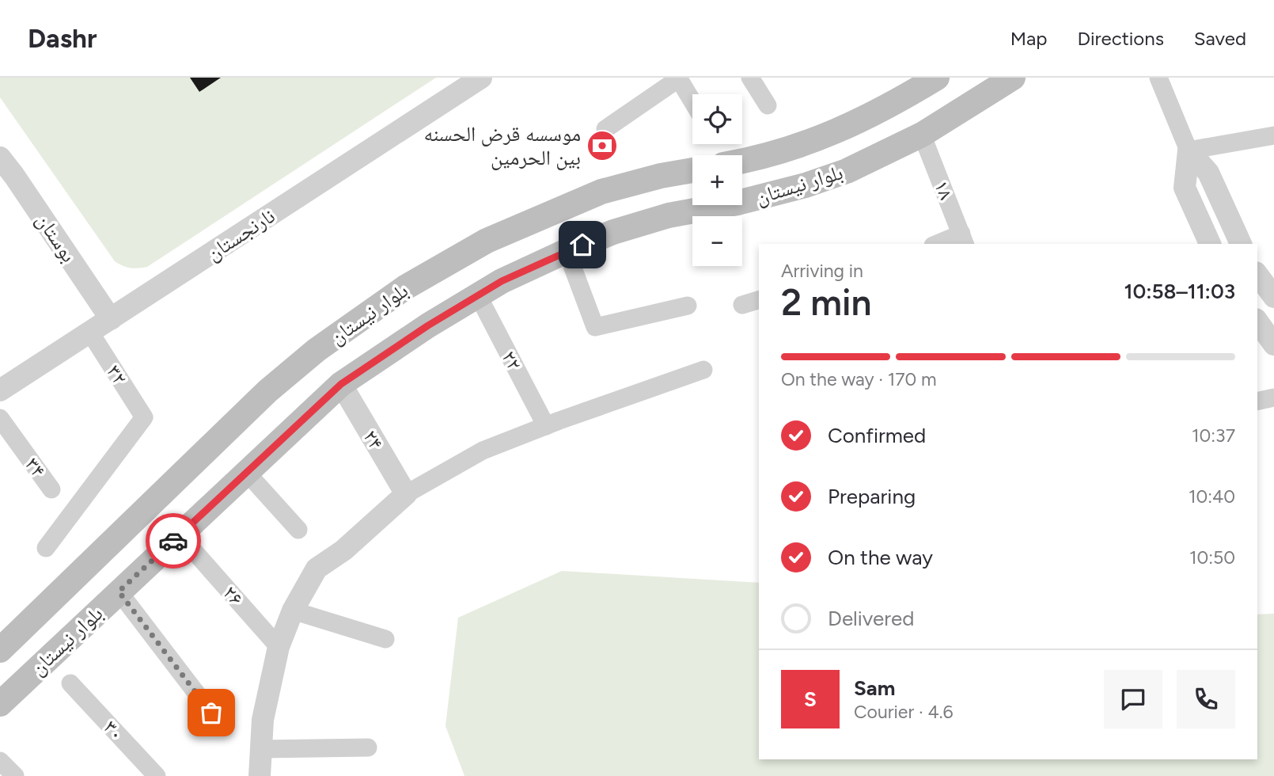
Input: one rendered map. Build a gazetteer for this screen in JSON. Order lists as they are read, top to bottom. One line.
{"streets":{"main road":["بلوار نیستان"],"street":["۱۸","نارنجستان","بوستان","۲۲","۳۲","۲۴","۳۴","۲۶","۳۰"]},"crossings":[["بلوار نیستان","۱۸"],["بلوار نیستان","۲۲"],["بلوار نیستان","۲۴"],["نارنجستان","بوستان"],["نارنجستان","۳۲"]],"places":{"bank":["موسسه قرض الحسنه بین الحرمین"]},"page":{"header":"Dashr","nav":["Map","Directions","Saved"],"map_buttons":["+","−"],"heading":["2 min","Arriving in","10:58–11:03"],"panel":["Sam","Courier · 4.6"],"bar":"On the way · 170 m","list":[["Confirmed","10:37"],["Preparing","10:40"],["On the way","10:50"],"Delivered"],"round":"S"}}
